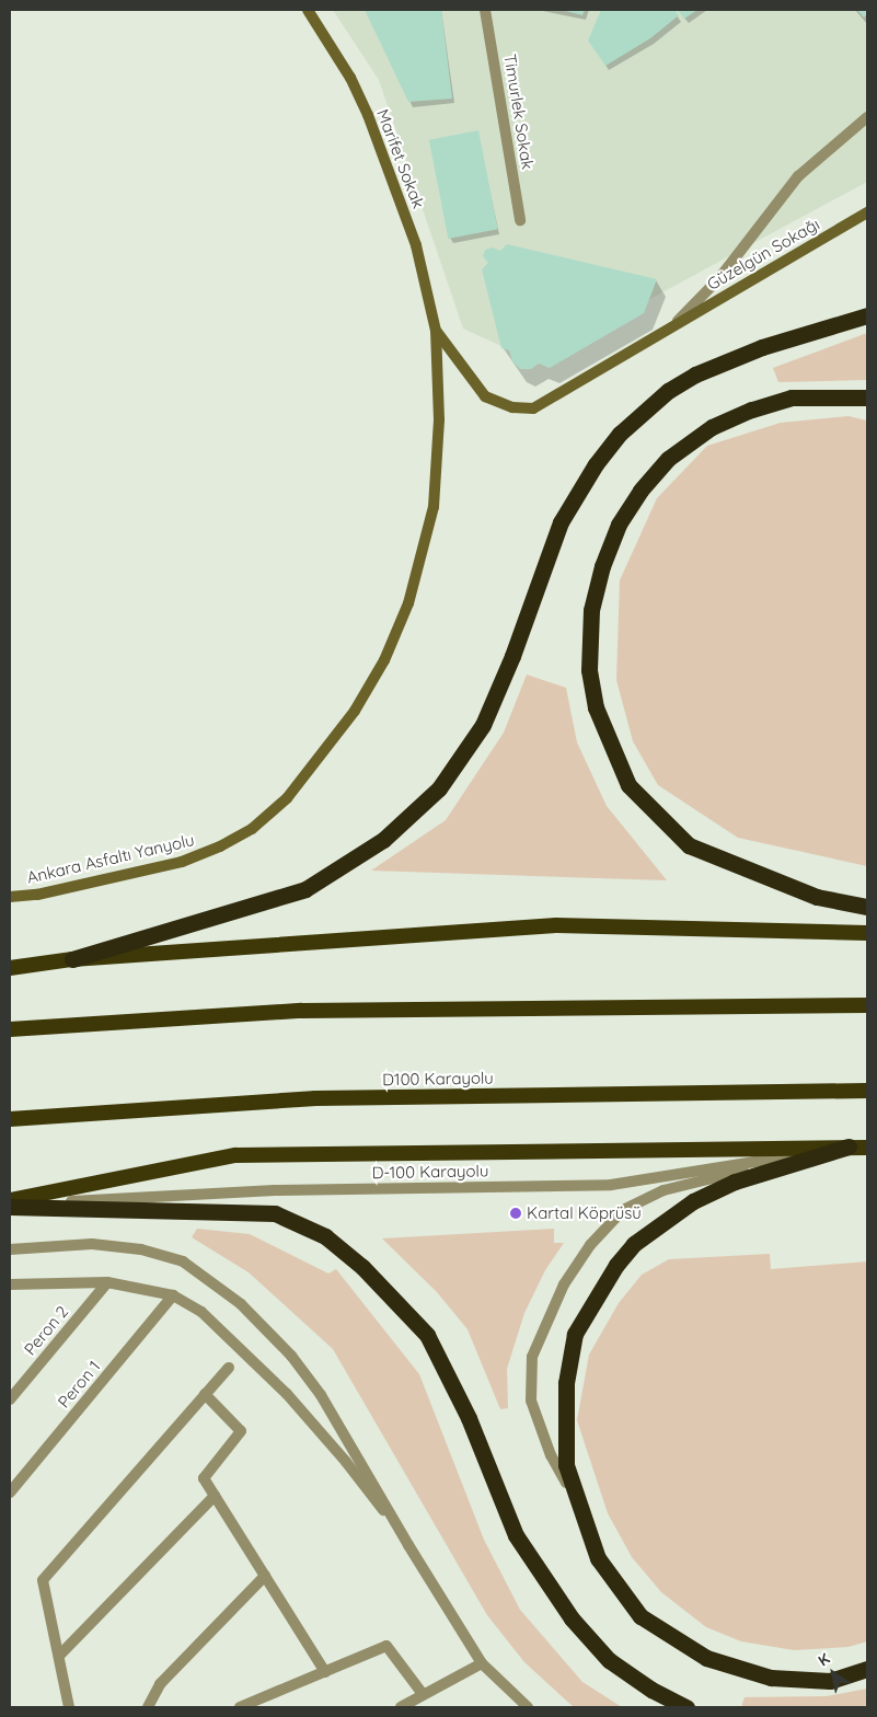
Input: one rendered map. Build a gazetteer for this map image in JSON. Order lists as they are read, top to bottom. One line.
{"streets":{"highway":["D100 Karayolu"],"main road":["Marifet Sokak","Güzelgün Sokağı","Ankara Asfaltı Yanyolu"],"street":["Timurlek Sokak","D-100 Karayolu","Peron 2","Peron 1"]},"crossings":[["Marifet Sokak","Güzelgün Sokağı"],["Marifet Sokak","Ankara Asfaltı Yanyolu"],["Güzelgün Sokağı","Ankara Asfaltı Yanyolu"]],"places":["Kartal Köprüsü"],"north":"top left"}
